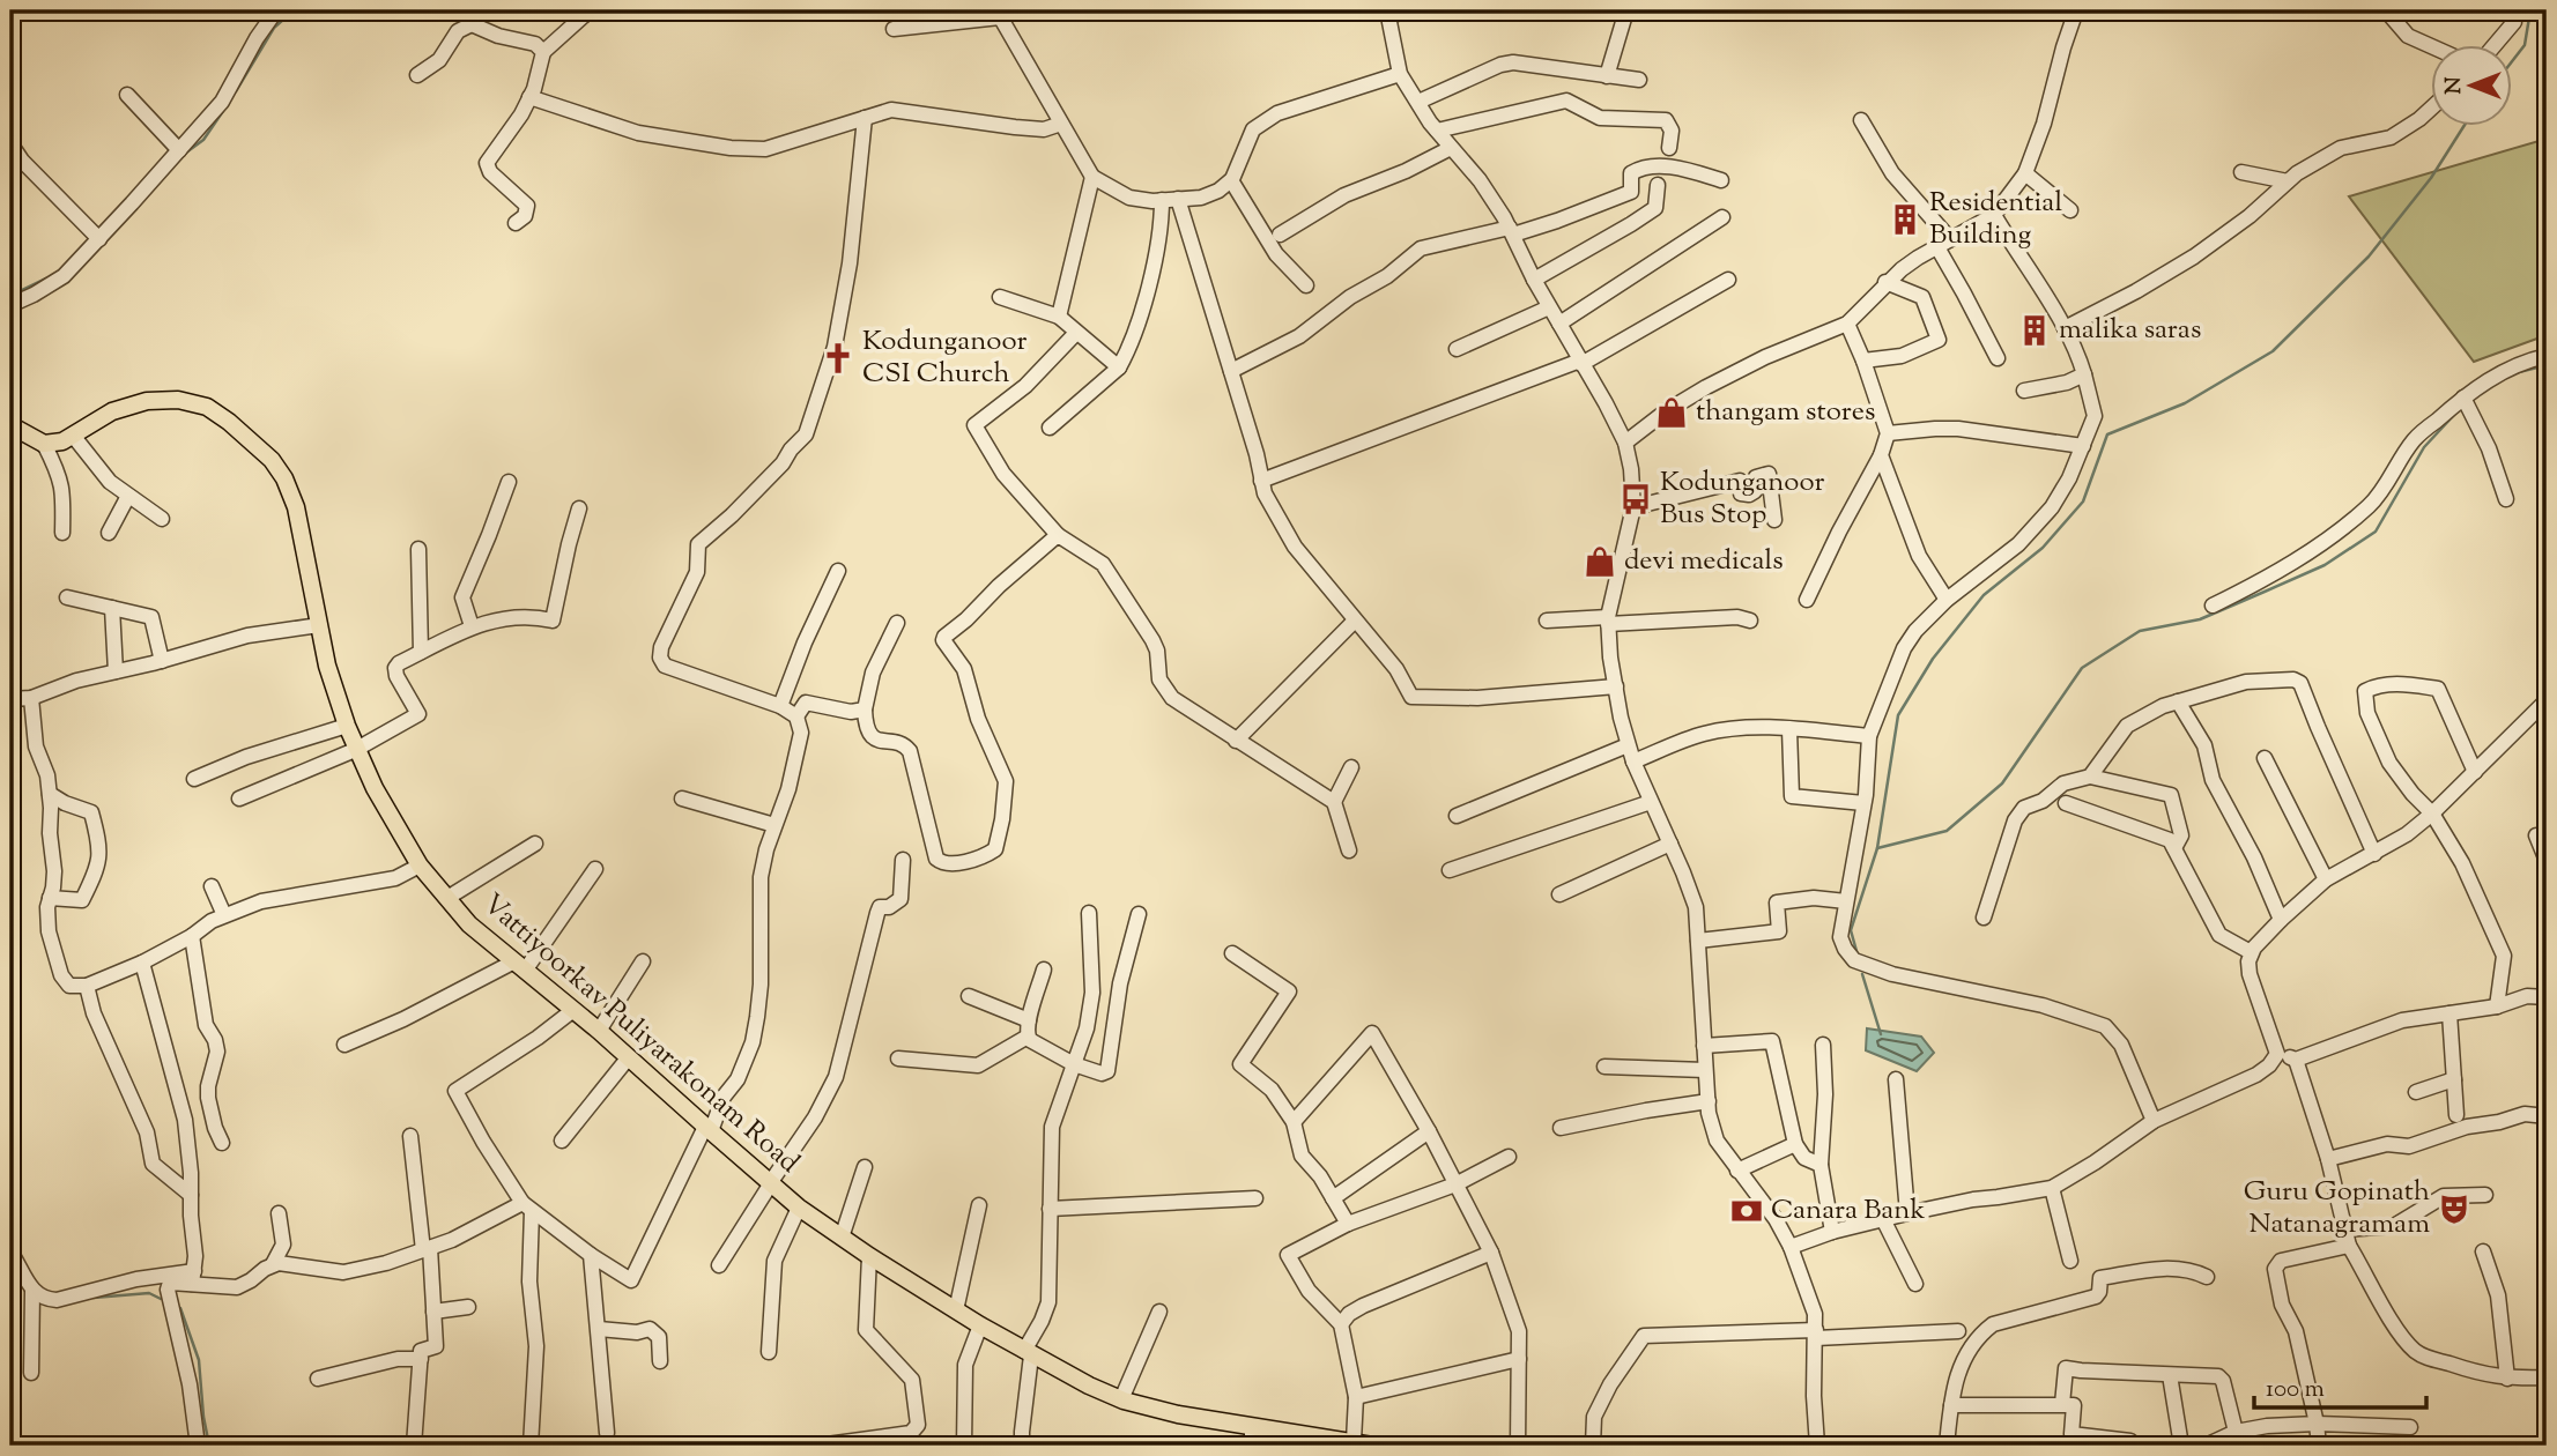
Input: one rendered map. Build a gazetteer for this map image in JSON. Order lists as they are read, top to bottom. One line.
{"streets":{"main road":["Vattiyoorkav Puliyarakonam Road"]},"places":{"building":["Residential Building","malika saras"],"church":["Kodunganoor CSI Church"],"shop":["thangam stores","devi medicals"],"bus stop":["Kodunganoor Bus Stop"],"theatre":["Guru Gopinath Natanagramam"],"bank":["Canara Bank"]},"scale_bar":"100 m","north":"left"}
